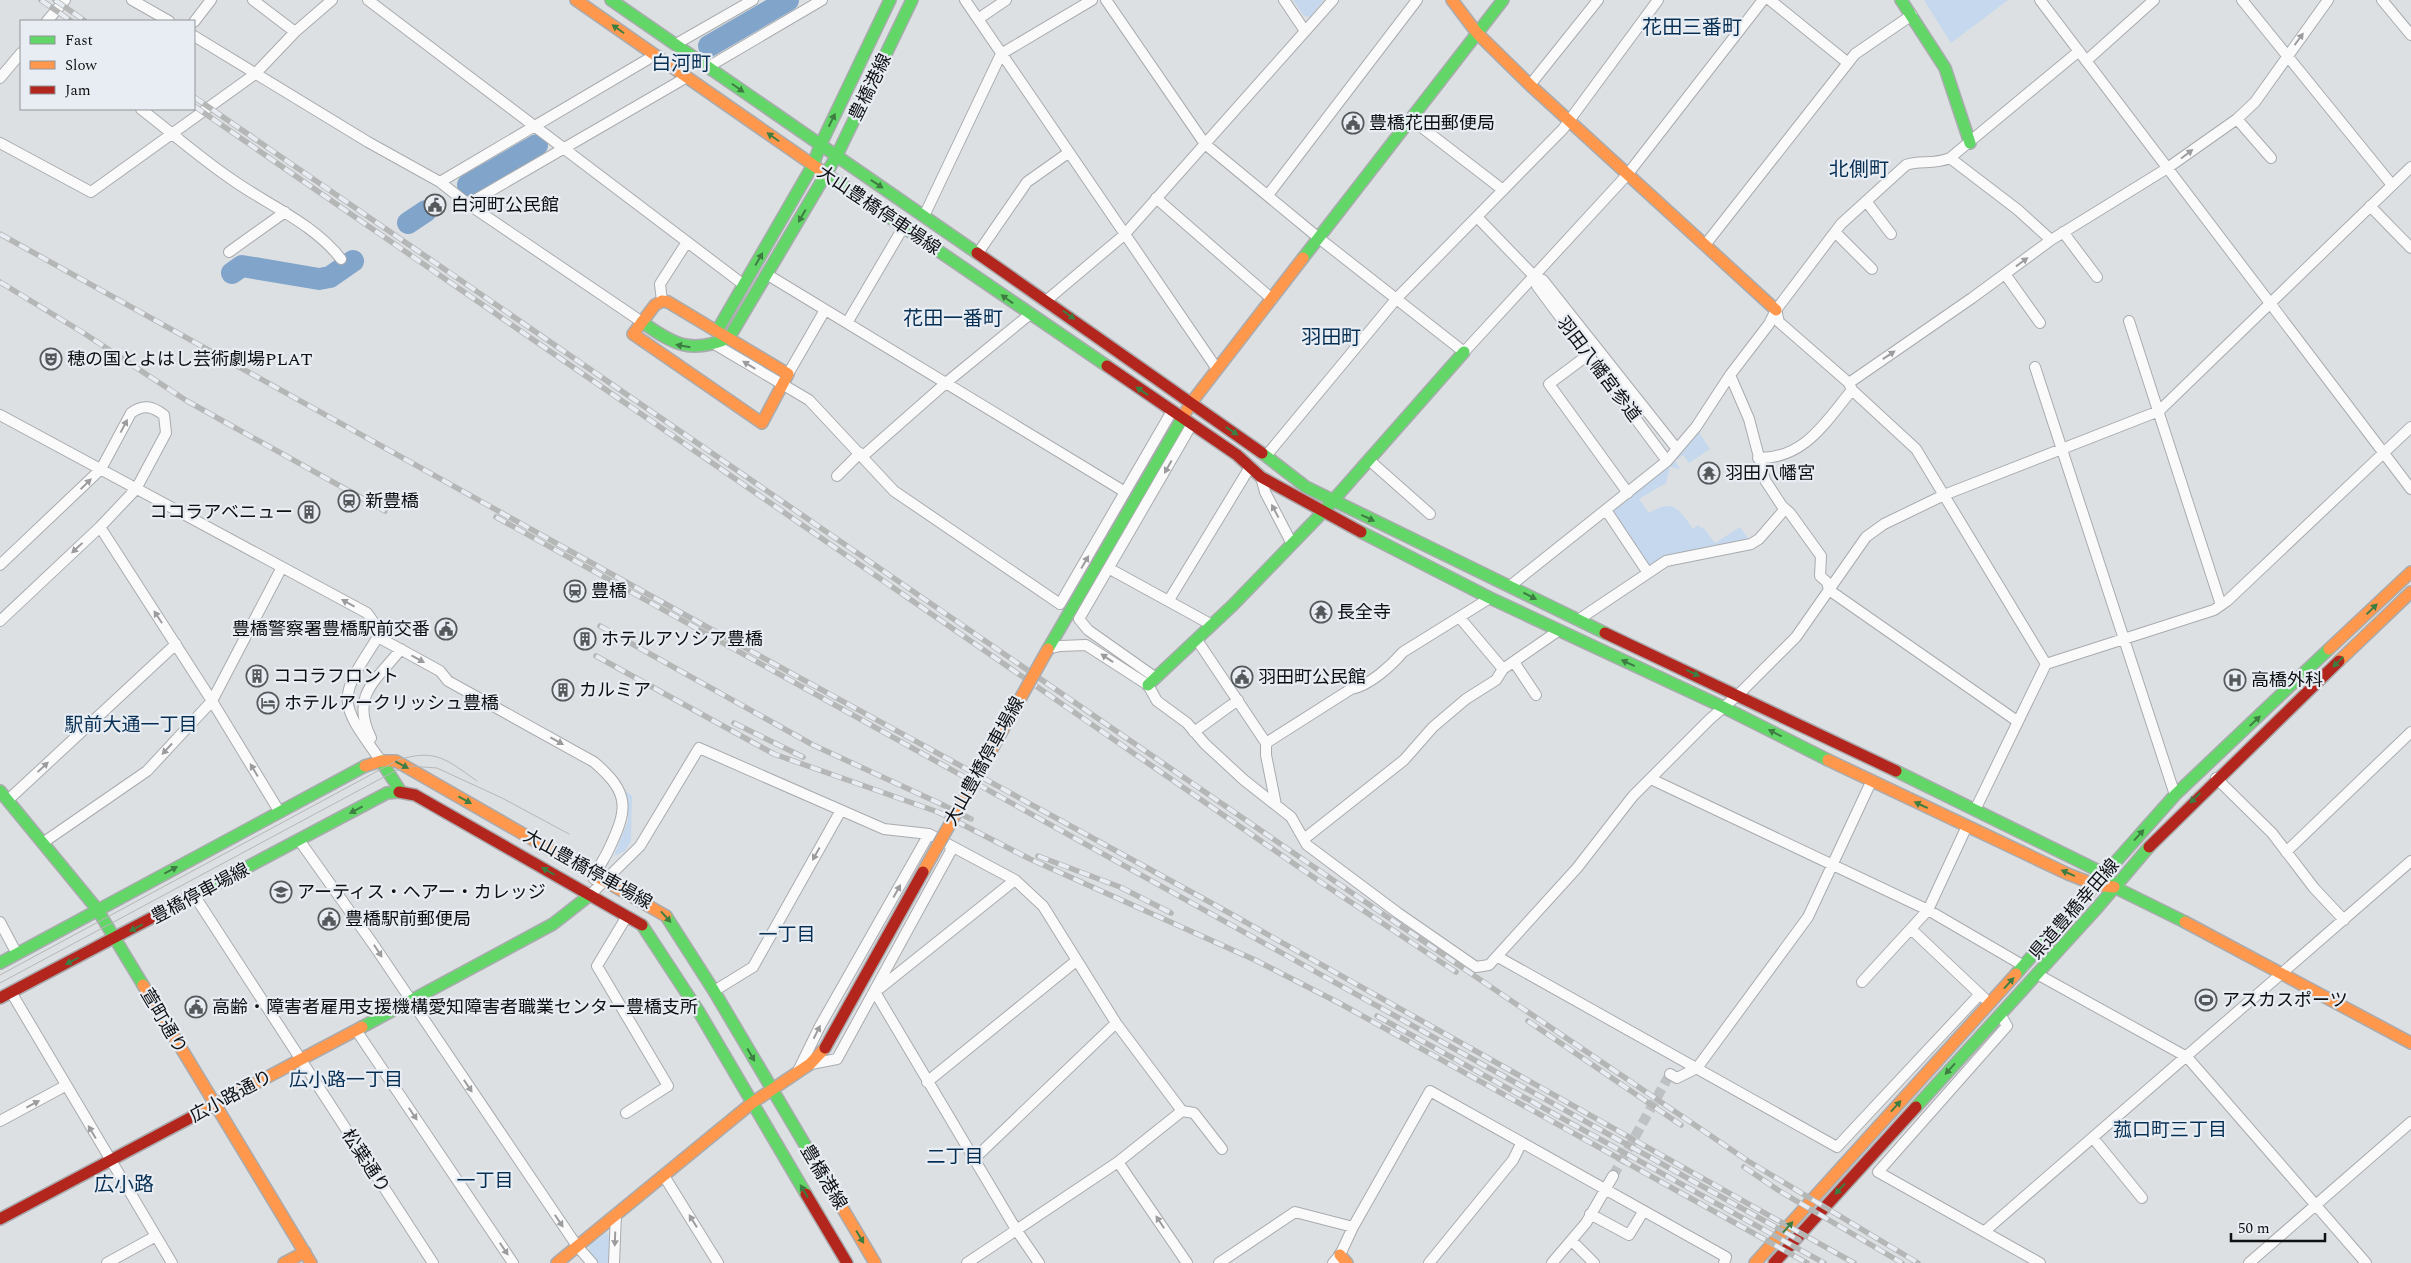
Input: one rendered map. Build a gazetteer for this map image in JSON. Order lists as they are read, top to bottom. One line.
{"streets":{"main road":["豊橋港線","大山豊橋停車場線","豊橋停車場線","県道豊橋幸田線","萱町通り","広小路通り"],"street":["羽田八幡宮参道","松葉通り"]},"crossings":[["豊橋港線","大山豊橋停車場線"],["大山豊橋停車場線","豊橋停車場線"],["大山豊橋停車場線","広小路通り"],["豊橋停車場線","萱町通り"],["豊橋停車場線","松葉通り"],["萱町通り","広小路通り"],["広小路通り","松葉通り"]],"districts":["花田三番町","白河町","北側町","花田一番町","羽田町","駅前大通一丁目","一丁目","広小路一丁目","菰口町三丁目","二丁目","一丁目","広小路"],"places":{"public building":["豊橋花田郵便局","白河町公民館","豊橋警察署豊橋駅前交番","羽田町公民館","豊橋駅前郵便局","高齢・障害者雇用支援機構愛知障害者職業センター豊橋支所"],"theatre":["穂の国とよはし芸術劇場PLAT"],"temple":["羽田八幡宮","長全寺"],"station":["新豊橋","豊橋"],"building":["ココラアベニュー","ホテルアソシア豊橋","ココラフロント","カルミア"],"hospital":["高橋外科"],"hotel":["ホテルアークリッシュ豊橋"],"school or university":["アーティス・ヘアー・カレッジ"],"sports":["アスカスポーツ"]},"legend":["Fast","Slow","Jam"],"scale_bar":"50 m"}
